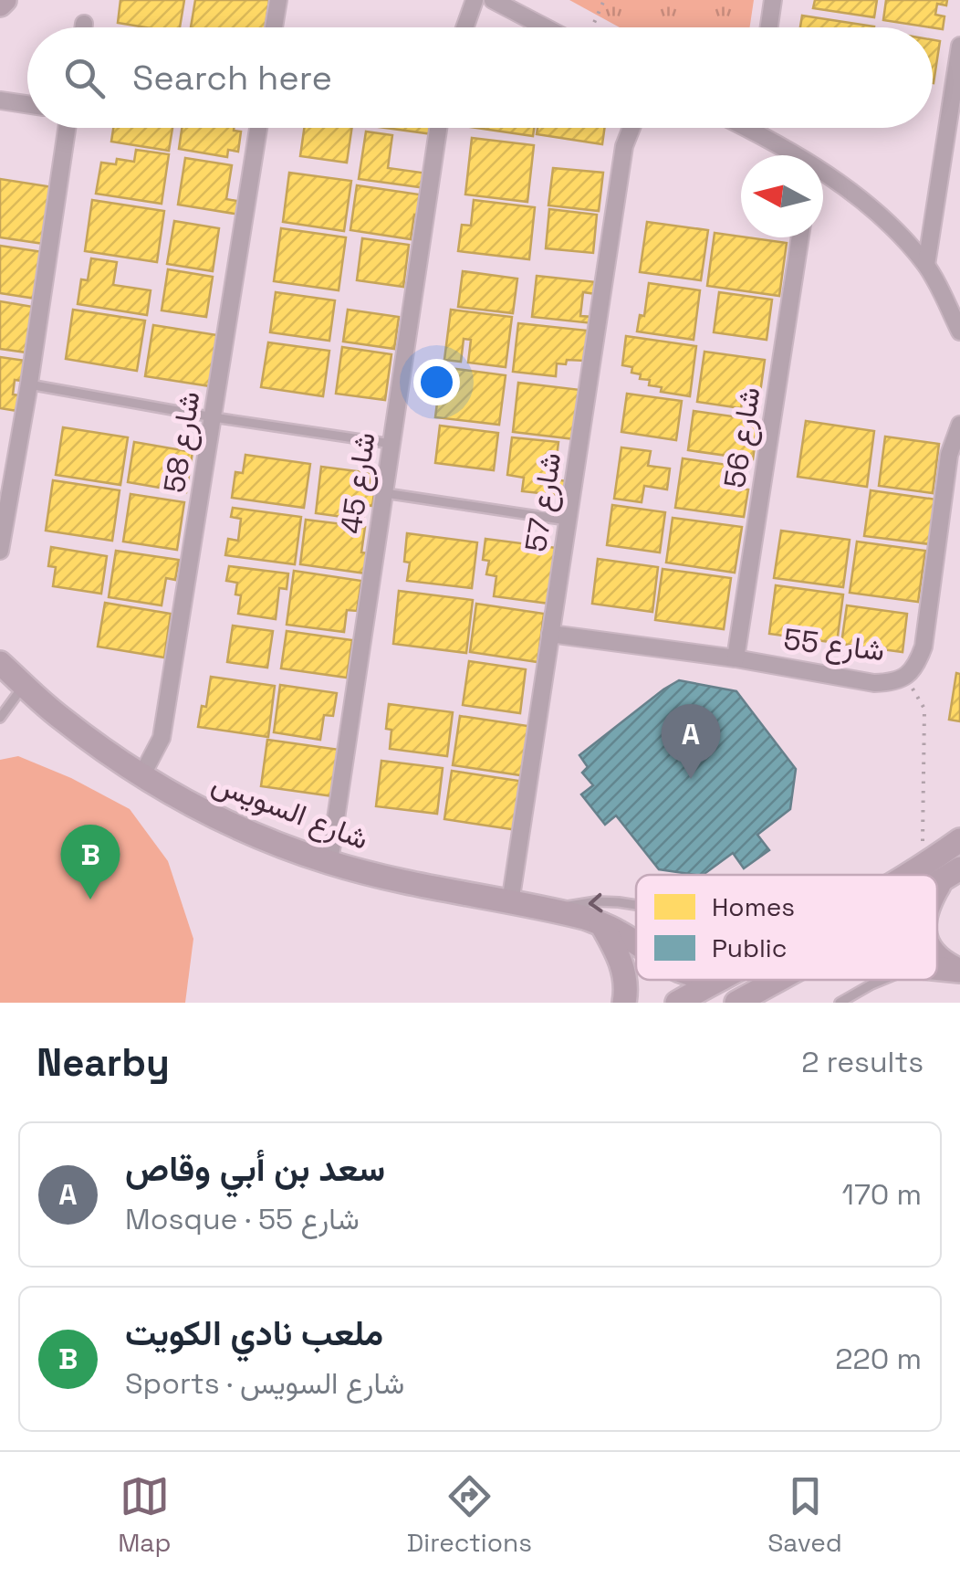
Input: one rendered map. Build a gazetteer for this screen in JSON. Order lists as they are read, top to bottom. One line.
{"streets":{"street":["شارع 56","شارع 58","شارع 45","شارع 57","شارع 55","شارع السويس"]},"crossings":[["شارع 56","شارع 55"],["شارع 58","شارع السويس"],["شارع 45","شارع السويس"],["شارع 57","شارع 55"],["شارع 57","شارع السويس"]],"legend":["Homes","Public"],"north":"left","page":{"search":"Search here","pins":["A","B"],"heading":["Nearby","2 results"],"list":[{"mark":"A","name":"سعد بن أبي وقاص","note":"Mosque · شارع 55","value":"170 m"},{"mark":"B","name":"ملعب نادي الكويت","note":"Sports · شارع السويس","value":"220 m"}],"nav":["Map","Directions","Saved"]}}
